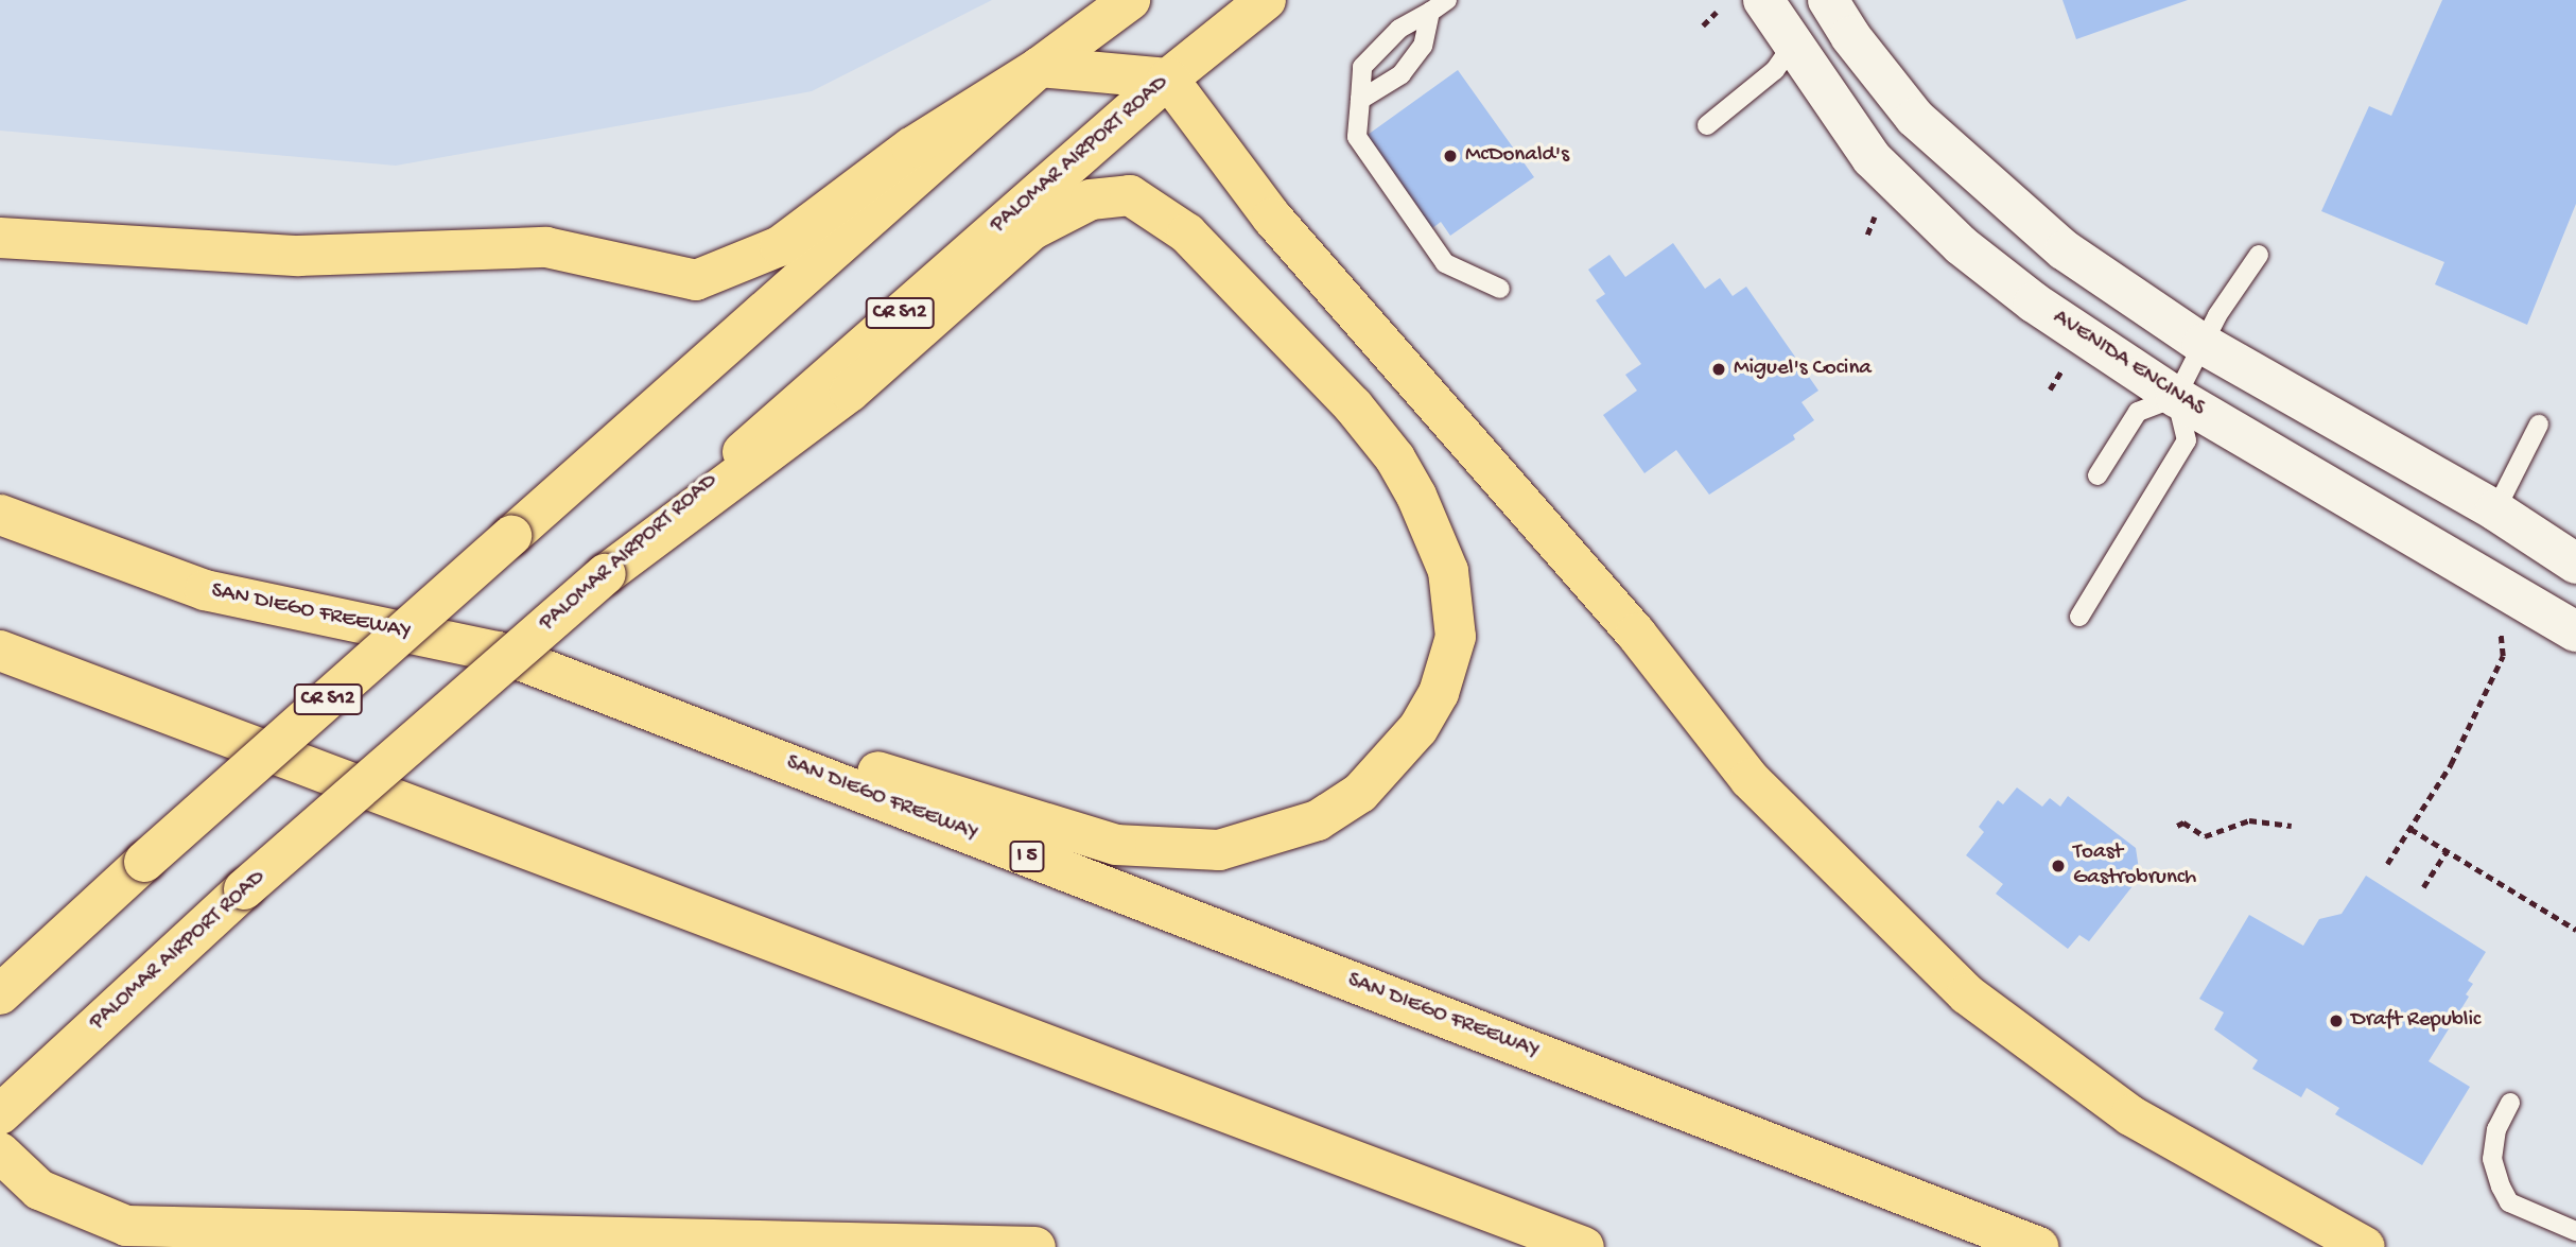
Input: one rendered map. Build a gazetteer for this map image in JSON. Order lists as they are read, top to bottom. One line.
{"streets":{"main road":["PALOMAR AIRPORT ROAD","CR S12","SAN DIEGO FREEWAY","I 5"],"street":["AVENIDA ENCINAS"]},"places":["McDonald's","Miguel's Cocina","Toast Gastrobrunch","Draft Republic"]}
